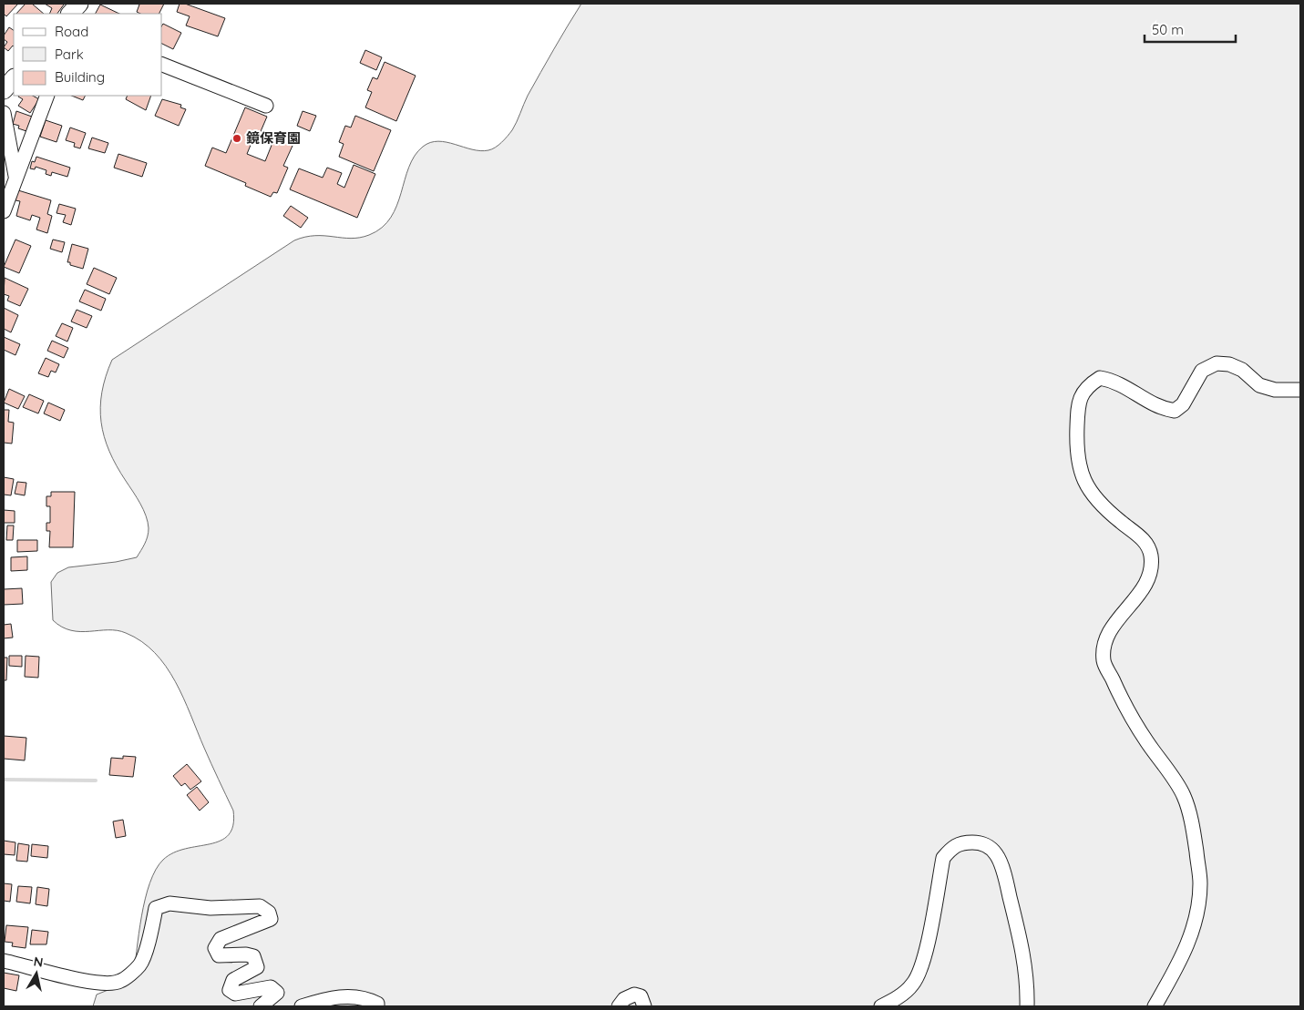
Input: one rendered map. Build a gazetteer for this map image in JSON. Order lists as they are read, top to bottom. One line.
{"places":["鏡保育園"],"legend":["Road","Park","Building"],"scale_bar":"50 m","north":"top"}
